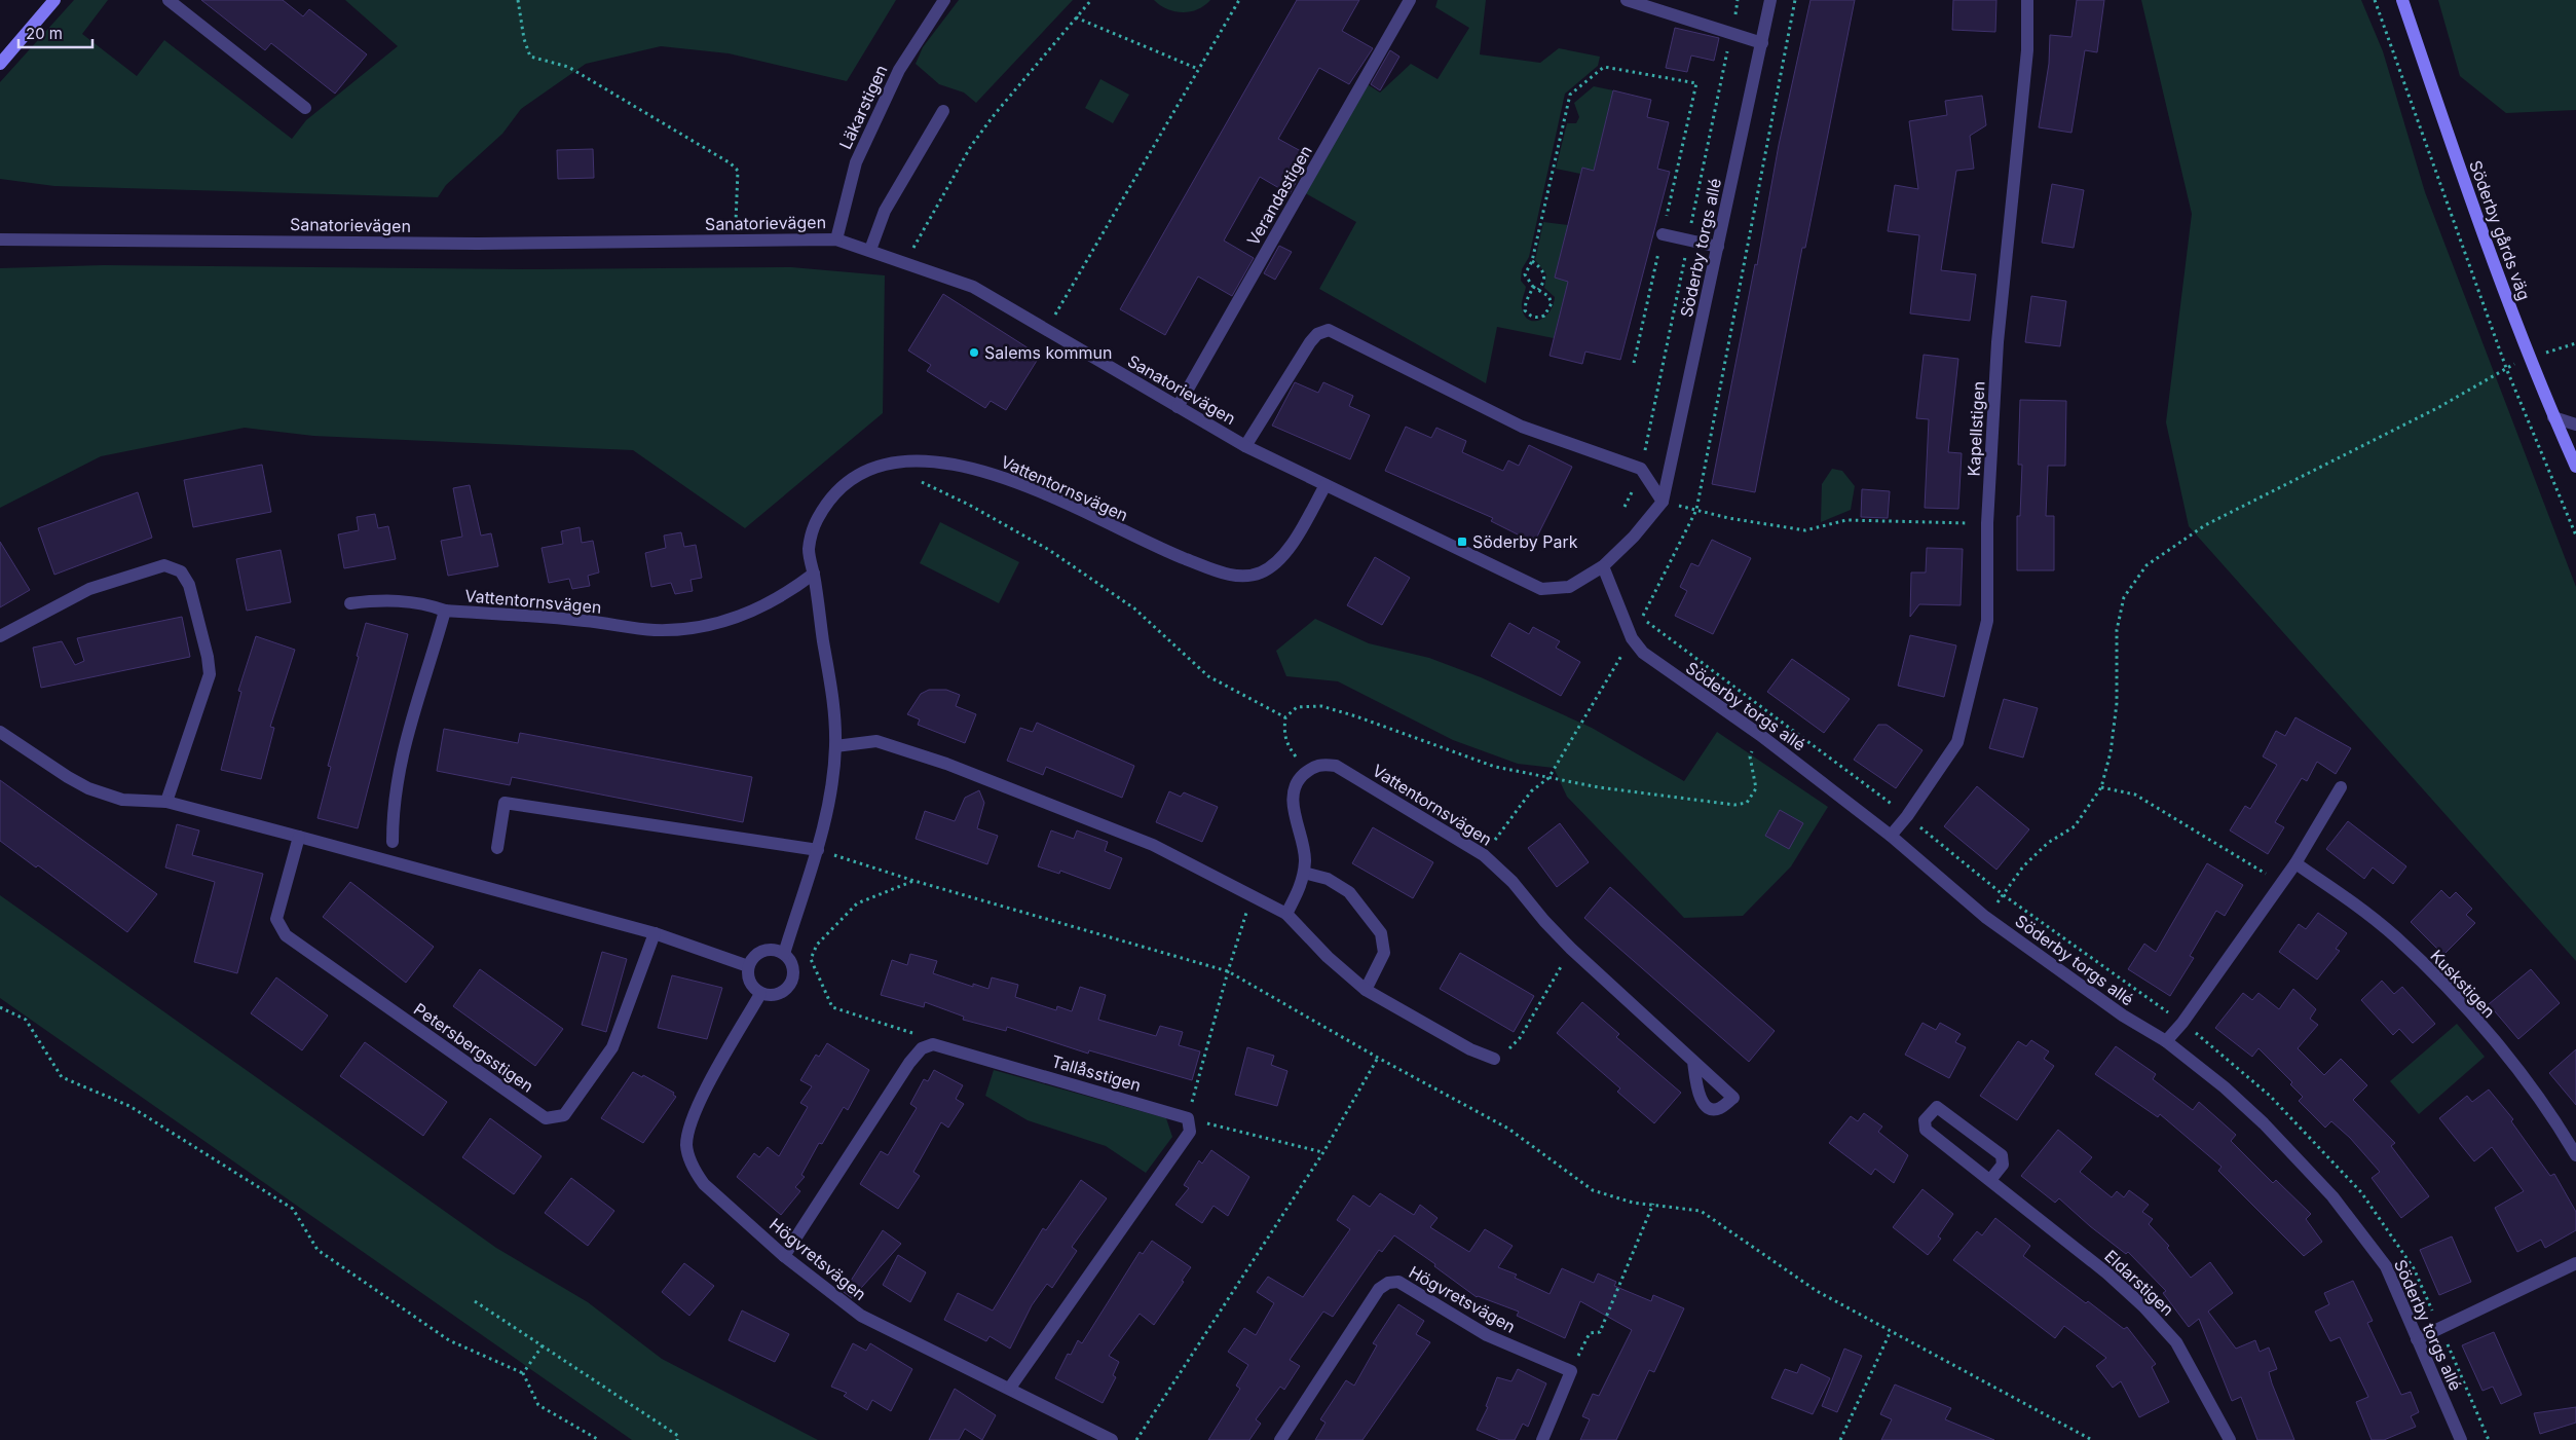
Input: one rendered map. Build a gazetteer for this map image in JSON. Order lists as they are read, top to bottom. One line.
{"streets":{"main road":["Söderby gårds väg"],"street":["Läkarstigen","Verandastigen","Sanatorievägen","Söderby torgs allé","Kapellstigen","Vattentornsvägen","Kuskstigen","Petersbergsstigen","Tallåsstigen","Högvretsvägen","Eldarstigen"]},"crossings":[["Läkarstigen","Sanatorievägen"],["Verandastigen","Sanatorievägen"],["Sanatorievägen","Söderby torgs allé"],["Sanatorievägen","Vattentornsvägen"],["Söderby torgs allé","Kapellstigen"]],"places":{"other":["Salems kommun"],"transit":["Söderby Park"]},"scale_bar":"20 m"}
